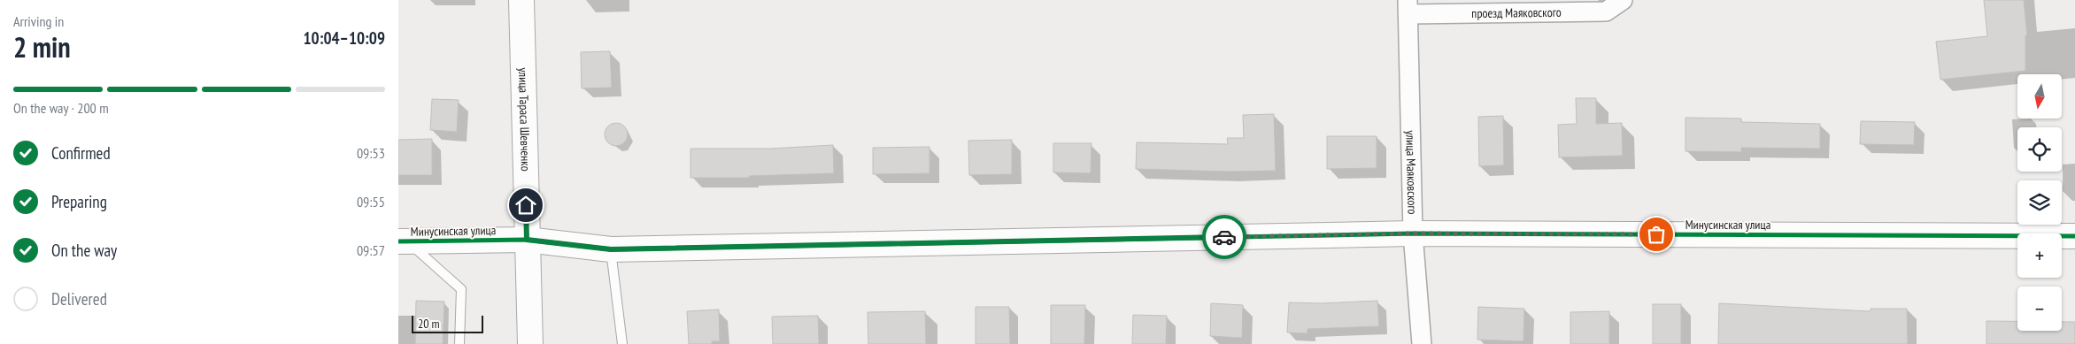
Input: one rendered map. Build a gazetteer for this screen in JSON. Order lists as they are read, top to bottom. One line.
{"streets":{"street":["проезд Маяковского","улица Тараса Шевченко","улица Маяковского","Минусинская улица"]},"crossings":[["проезд Маяковского","улица Маяковского"],["улица Тараса Шевченко","Минусинская улица"],["улица Маяковского","Минусинская улица"]],"scale_bar":"20 m","north":"bottom","page":{"heading":["2 min","Arriving in","10:04–10:09"],"map_buttons":["+","−"],"bar":"On the way · 200 m","list":[["Confirmed","09:53"],["Preparing","09:55"],["On the way","09:57"],"Delivered"],"scale":"20 m"}}
